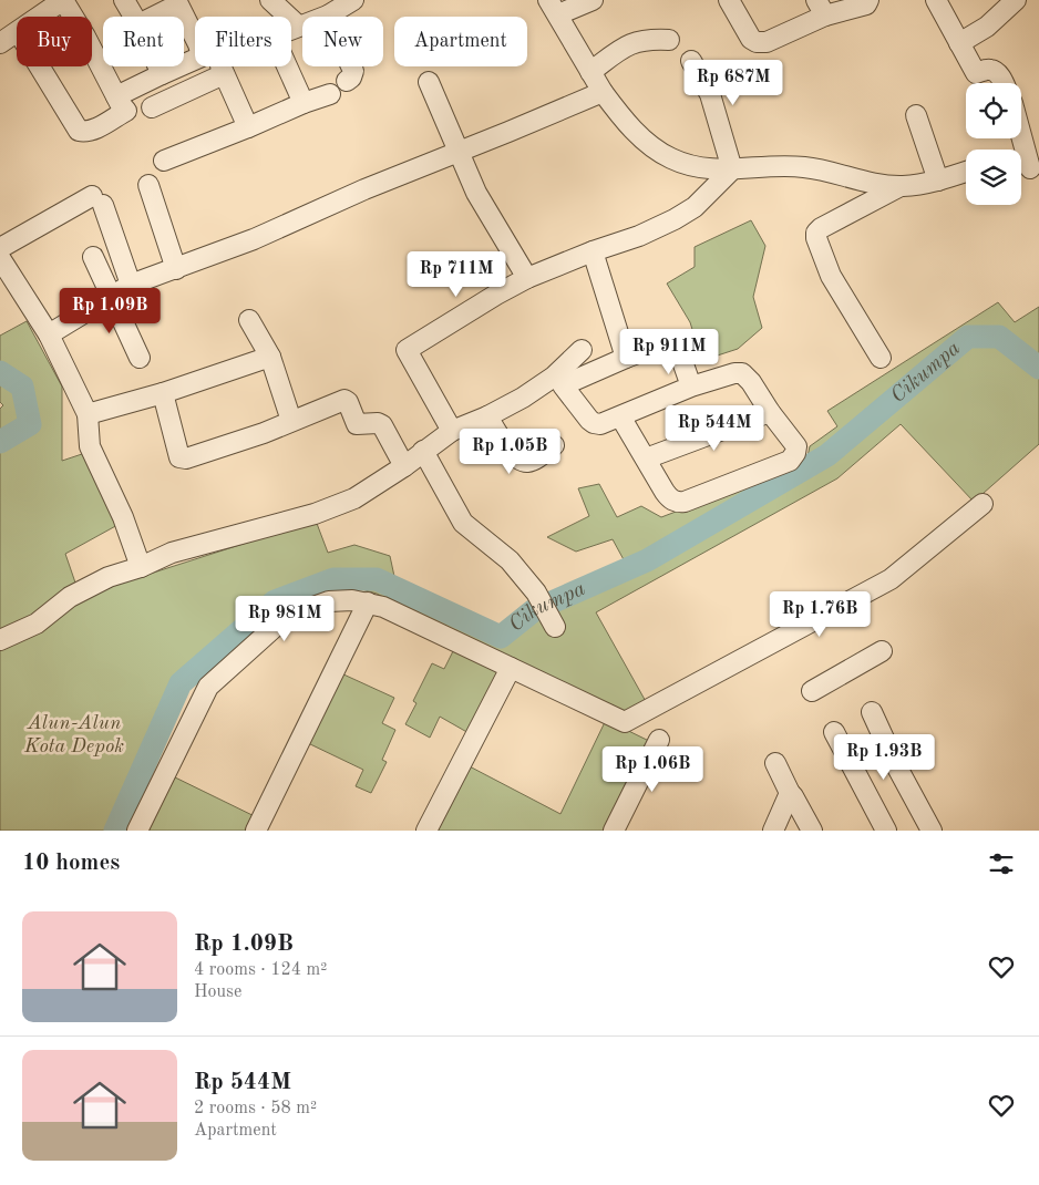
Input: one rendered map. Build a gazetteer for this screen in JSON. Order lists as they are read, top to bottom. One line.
{"water":["Cikumpa"],"parks":["Alun-Alun Kota Depok"],"page":{"chip":["Buy","Rent","Filters","New","Apartment"],"price":["Rp 687M","Rp 711M","Rp 1.09B","Rp 911M","Rp 544M","Rp 1.05B","Rp 1.76B","Rp 981M","Rp 1.93B","Rp 1.06B"],"heading":"10 homes","list":[{"name":"Rp 1.09B","note":"4 rooms · 124 m² · House"},{"name":"Rp 544M","note":"2 rooms · 58 m² · Apartment"}]}}
